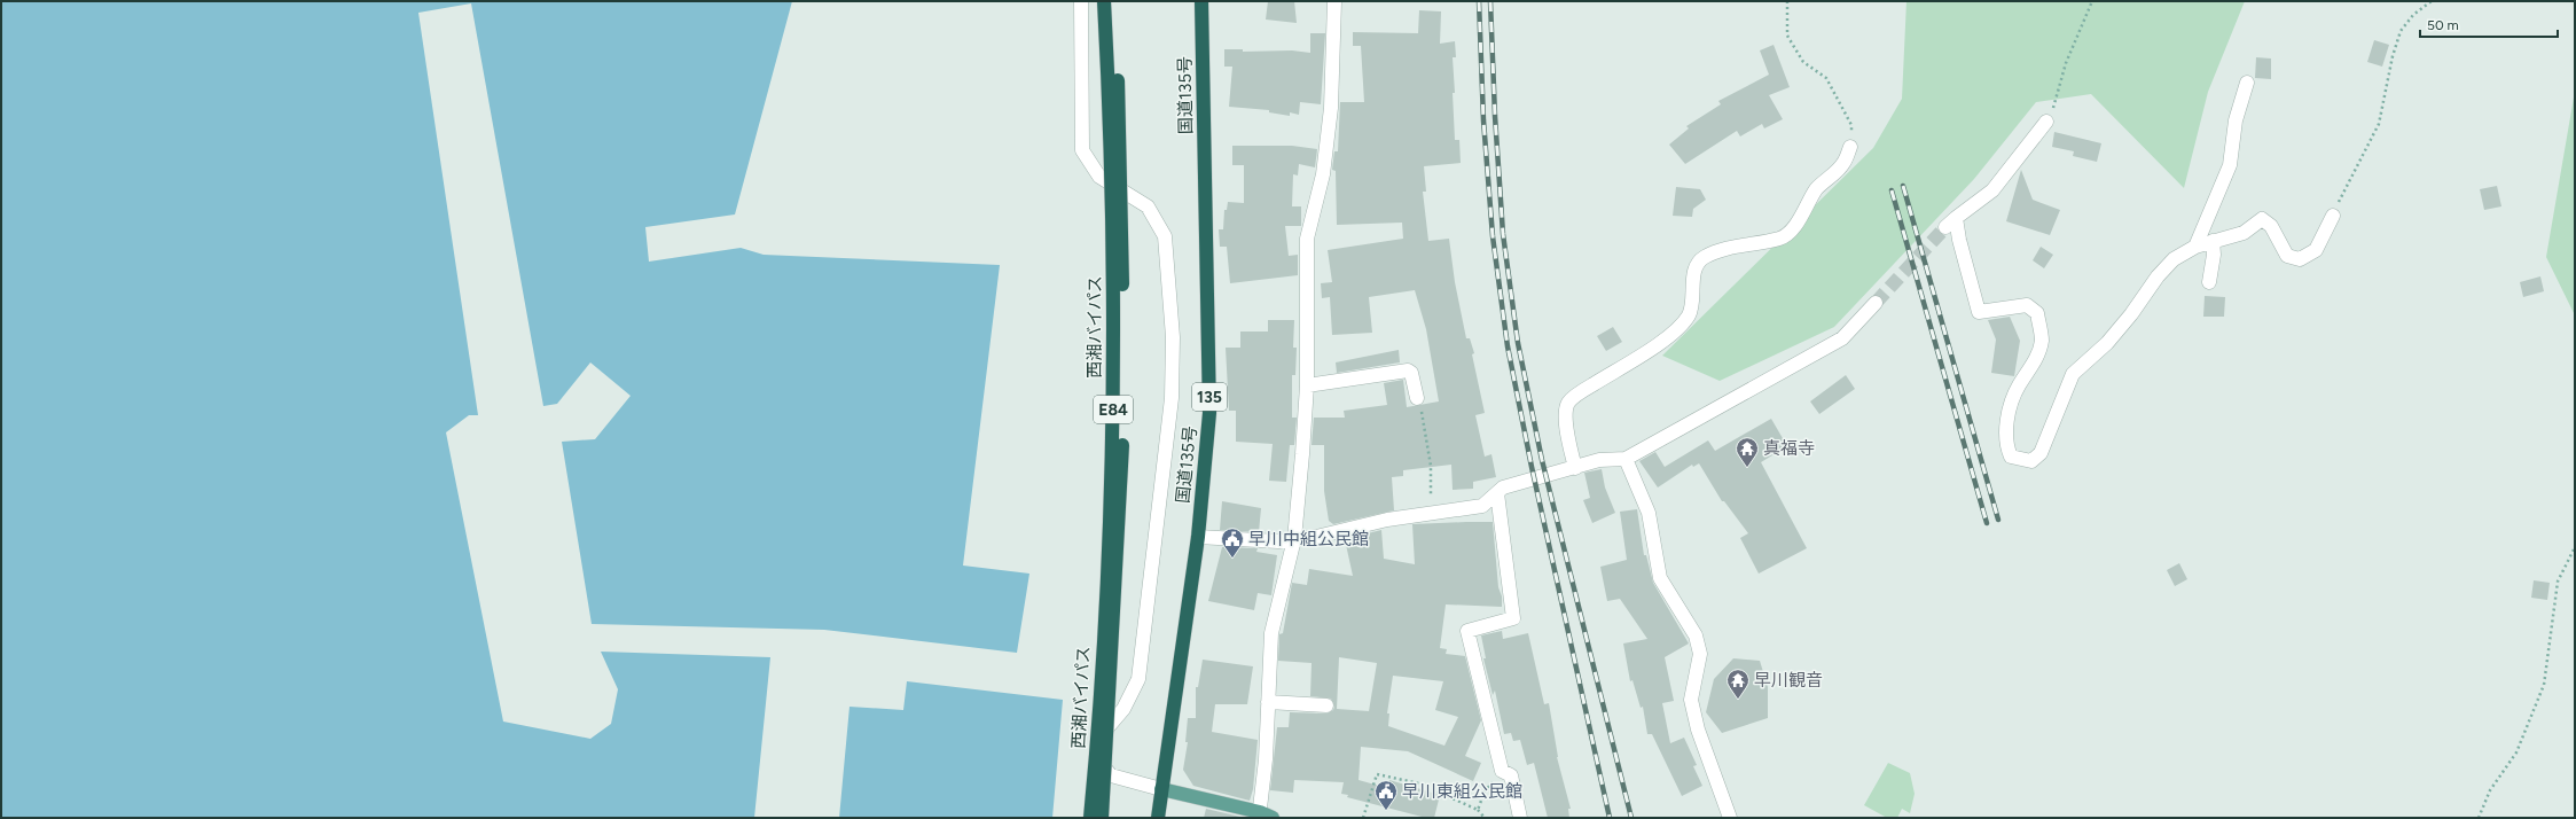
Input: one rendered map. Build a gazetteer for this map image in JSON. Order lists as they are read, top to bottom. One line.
{"streets":{"highway":["国道135号","西湘バイパス","135","E84"]},"places":{"temple":["真福寺","早川観音"],"public building":["早川中組公民館","早川東組公民館"]},"scale_bar":"50 m"}
